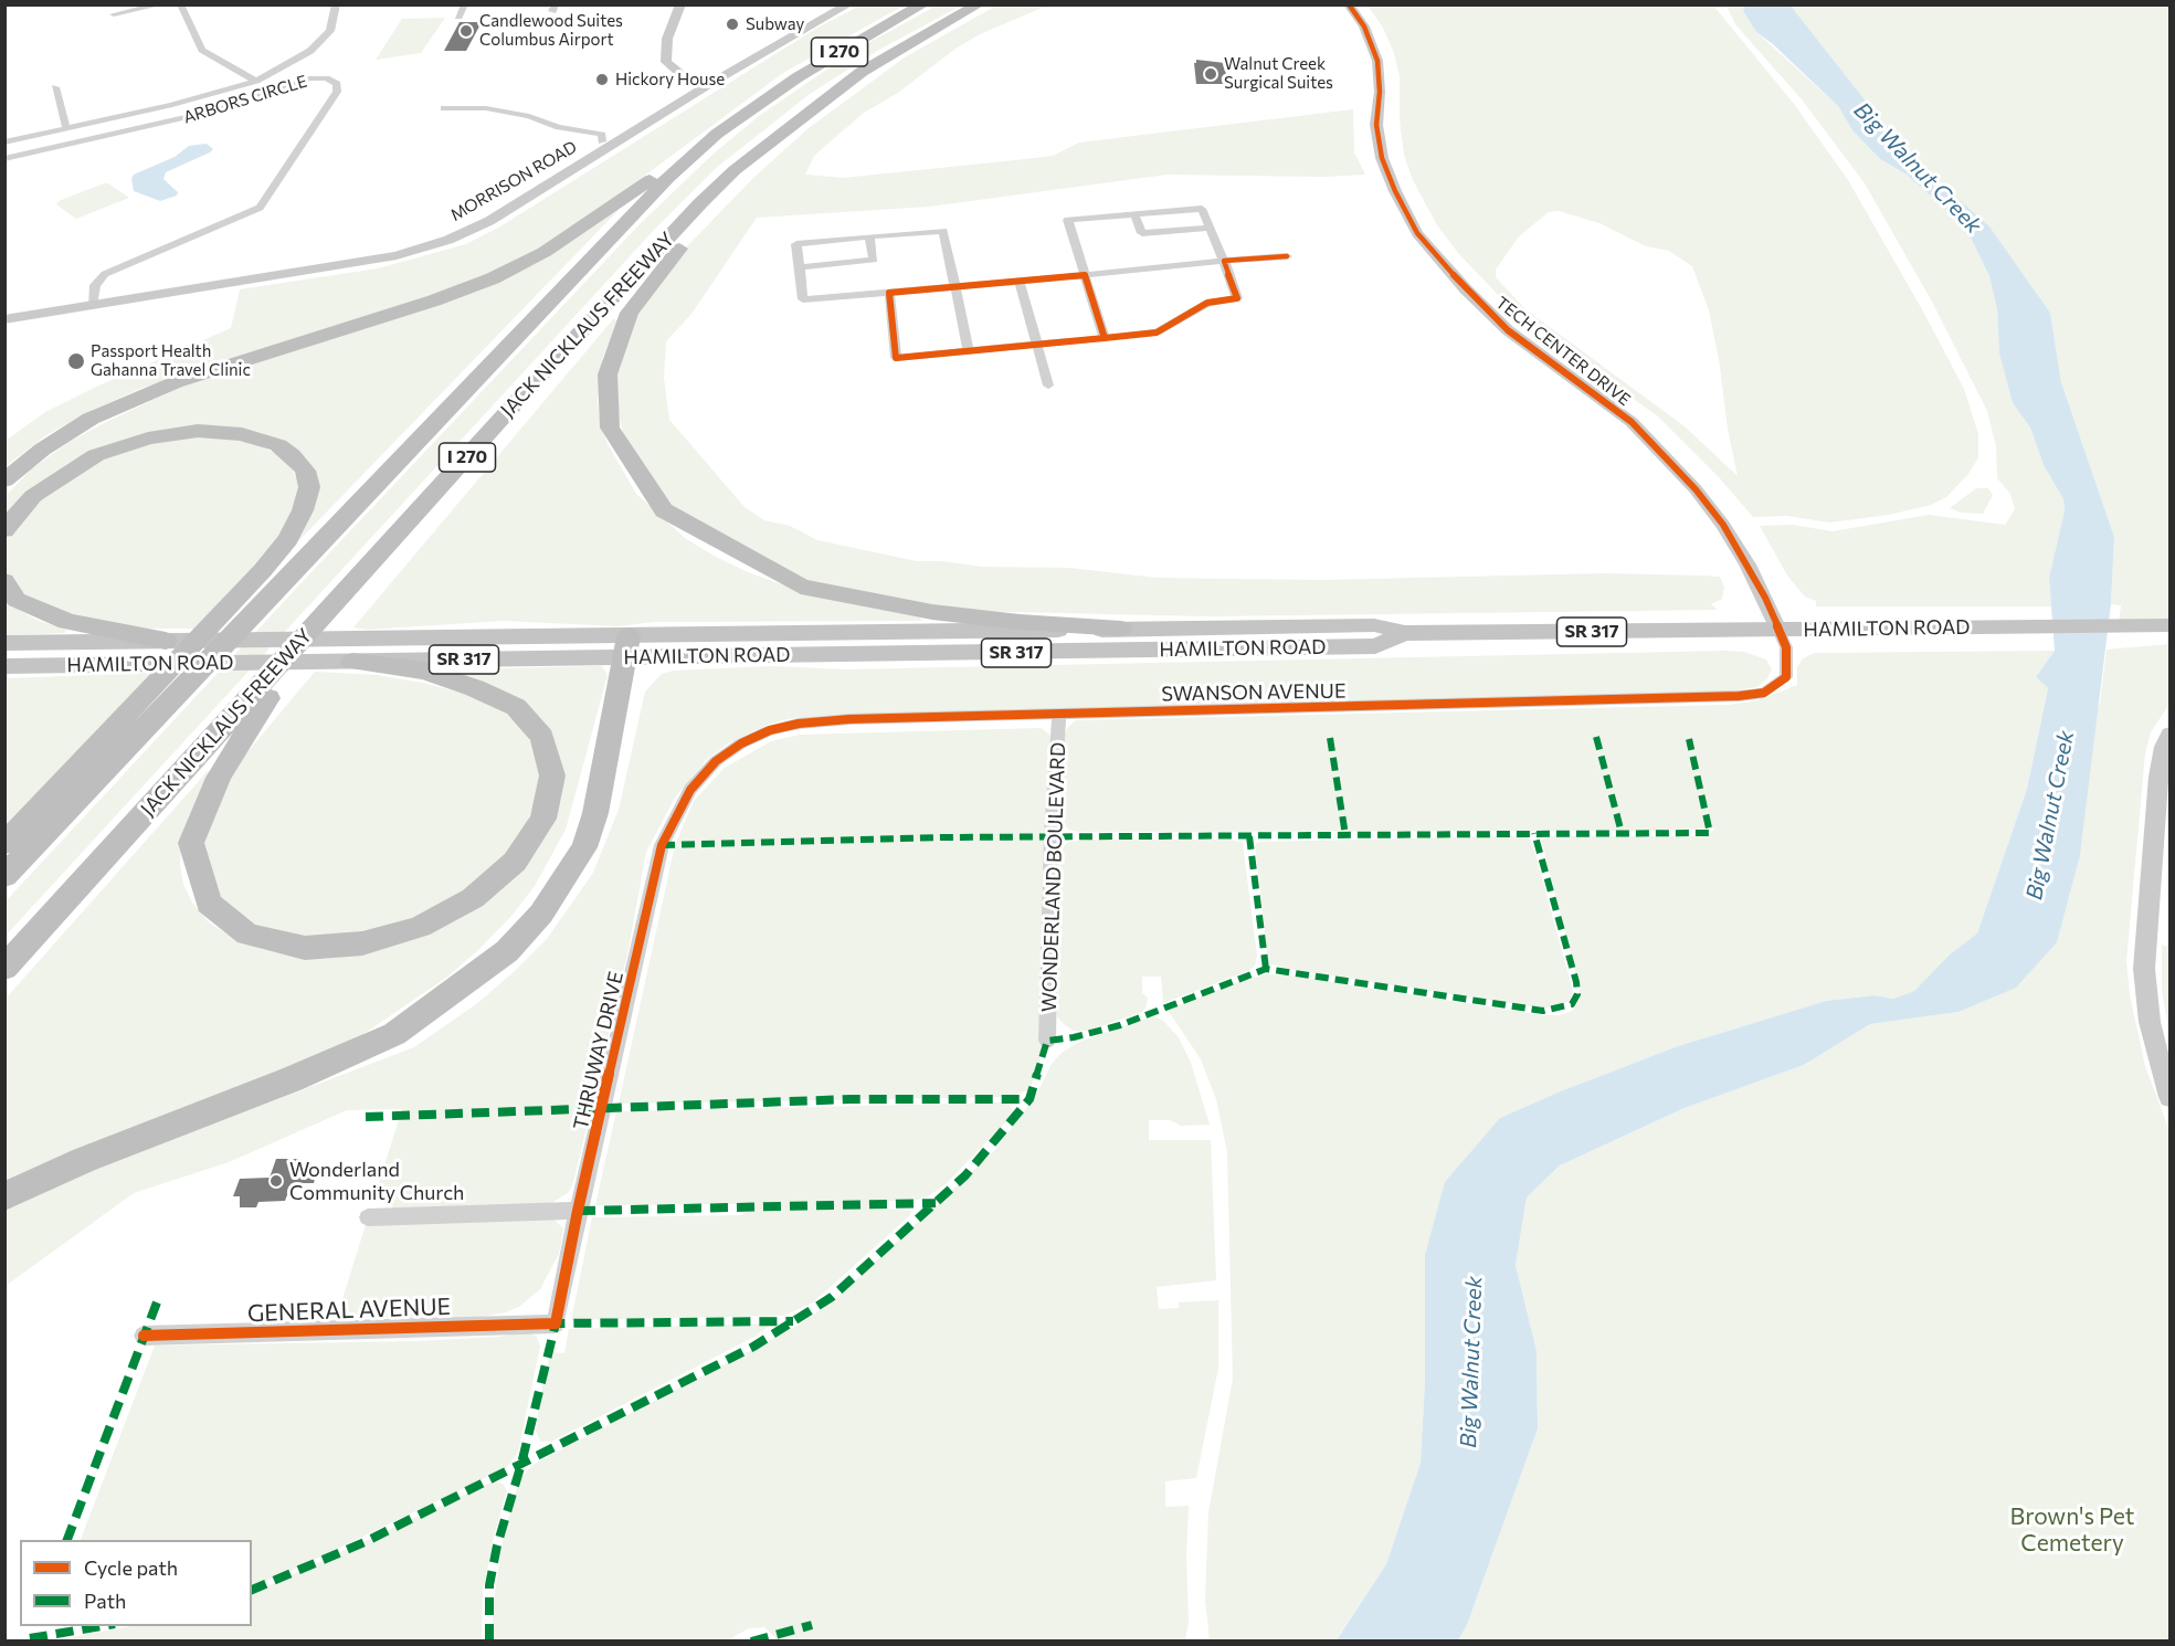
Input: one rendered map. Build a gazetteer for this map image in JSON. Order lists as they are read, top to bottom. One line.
{"streets":{"highway":["I 270","JACK NICKLAUS FREEWAY"],"main road":["MORRISON ROAD","TECH CENTER DRIVE","HAMILTON ROAD","SR 317"],"street":["ARBORS CIRCLE","SWANSON AVENUE","WONDERLAND BOULEVARD","THRUWAY DRIVE","GENERAL AVENUE"]},"crossings":[["ARBORS CIRCLE","MORRISON ROAD"],["TECH CENTER DRIVE","HAMILTON ROAD"],["TECH CENTER DRIVE","SWANSON AVENUE"],["HAMILTON ROAD","SWANSON AVENUE"],["SWANSON AVENUE","WONDERLAND BOULEVARD"],["SWANSON AVENUE","THRUWAY DRIVE"],["THRUWAY DRIVE","GENERAL AVENUE"]],"water":["Big Walnut Creek"],"parks":["Brown's Pet Cemetery"],"places":["Subway","Candlewood Suites Columbus Airport","Walnut Creek Surgical Suites","Hickory House","Passport Health Gahanna Travel Clinic","Wonderland Community Church"],"legend":["Cycle path","Path"]}
